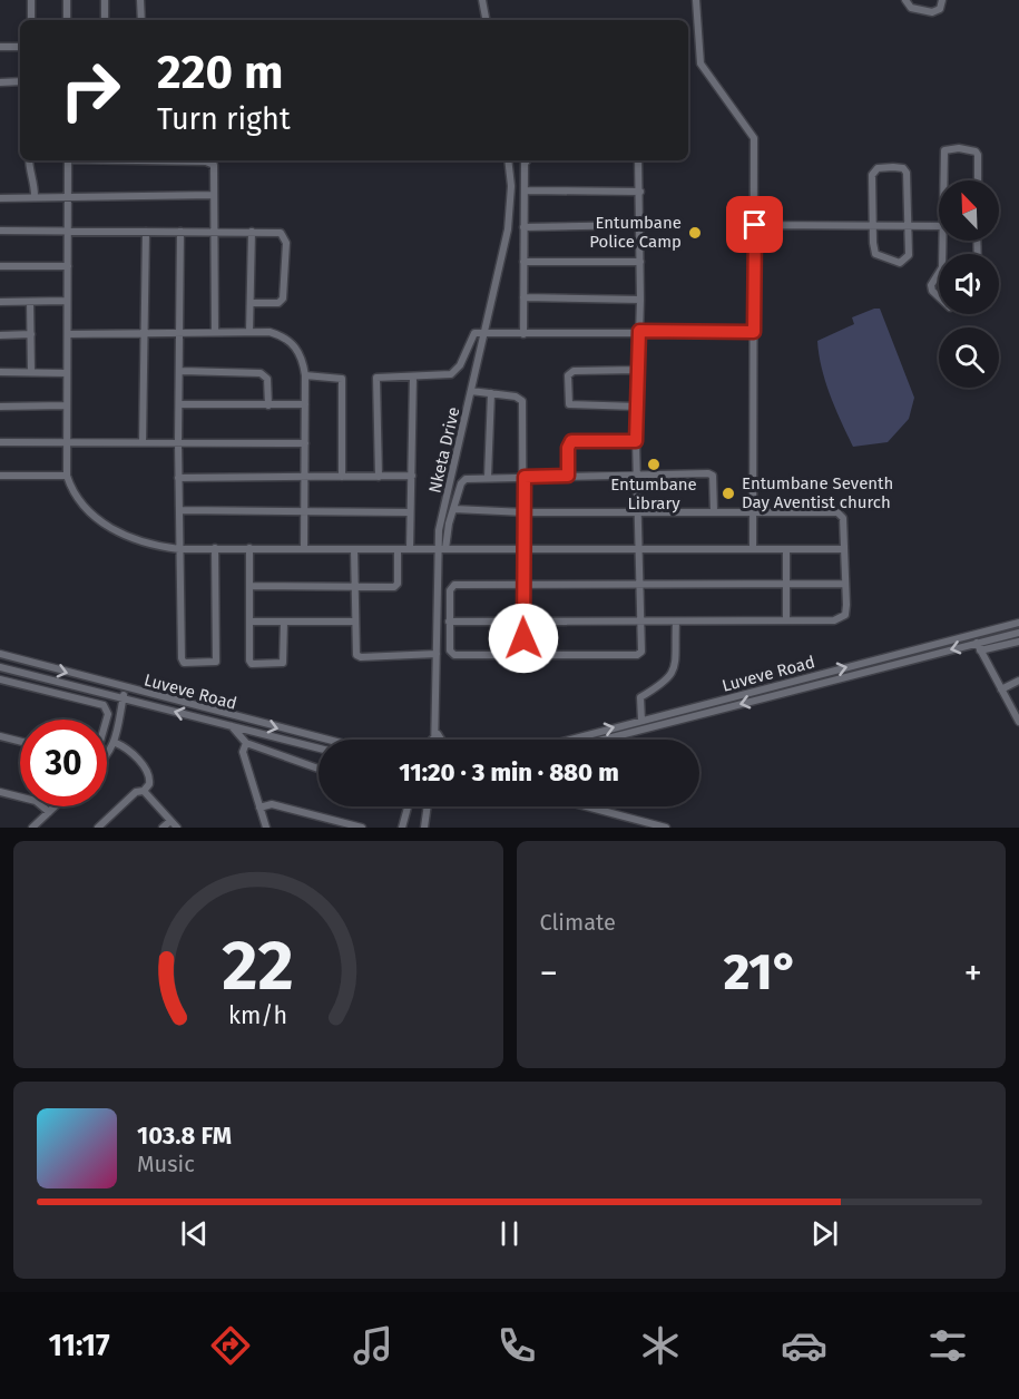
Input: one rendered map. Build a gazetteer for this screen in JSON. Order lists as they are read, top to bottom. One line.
{"streets":{"street":["Nketa Drive","Luveve Road"]},"places":["Entumbane Police Camp","Entumbane Library","Entumbane Seventh Day Aventist church"],"north":"top left","page":{"turn":["220 m","Turn right"],"limit":"30","trip":"11:20 · 3 min · 880 m","tile":"Climate","heat":["−","21°","+"],"song":["103.8 FM","Music"],"tabs":"11:17","gauge":["22","km/h"]}}
